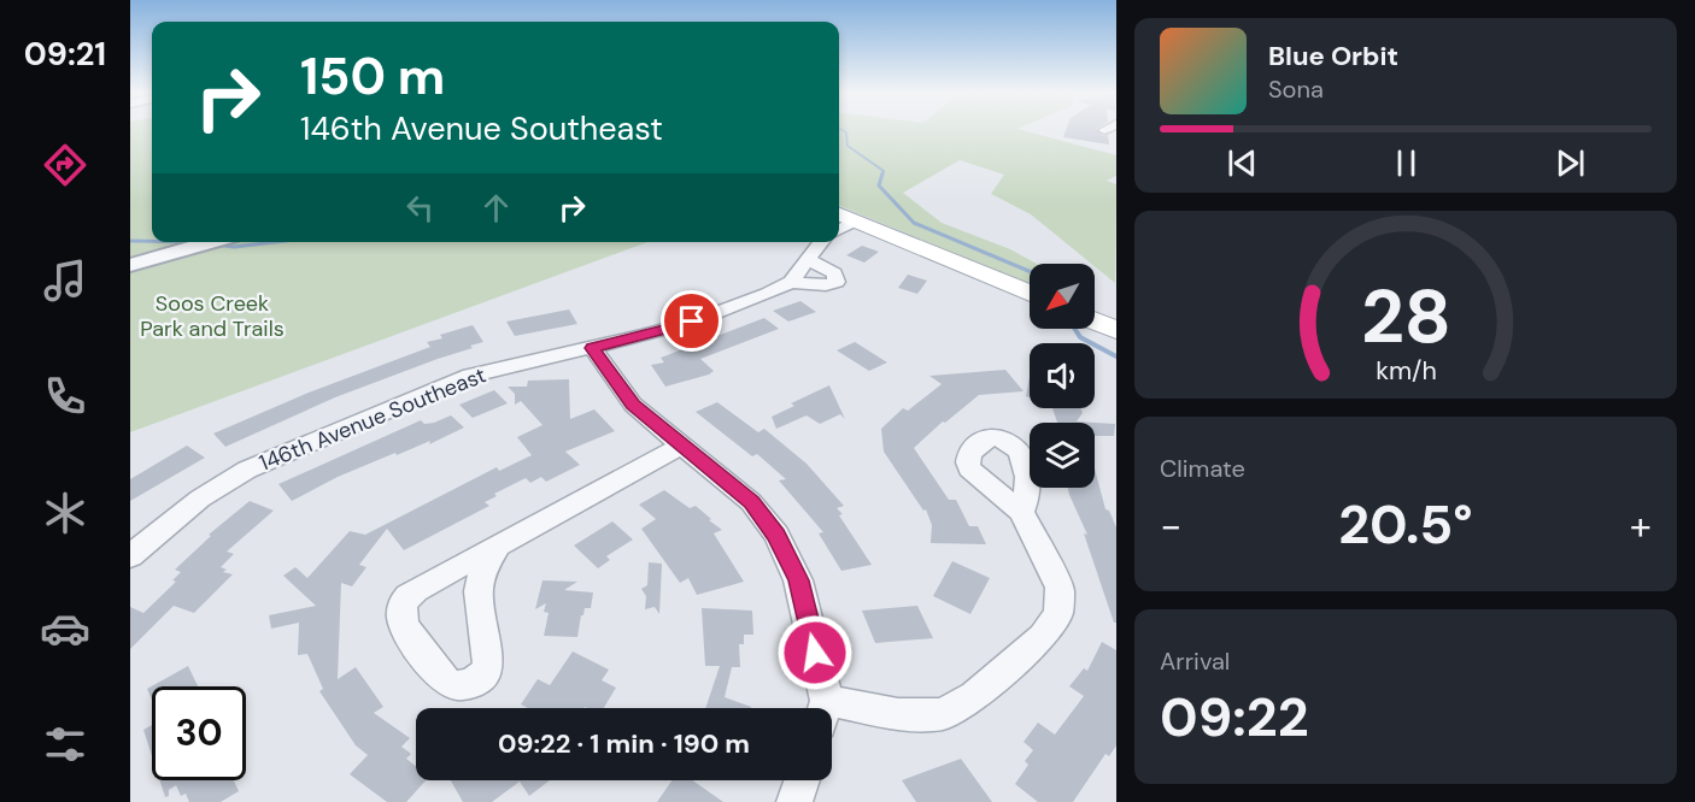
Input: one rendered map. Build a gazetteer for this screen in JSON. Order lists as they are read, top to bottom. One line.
{"streets":{"street":["146th Avenue Southeast"]},"parks":["Soos Creek Park and Trails"],"north":"bottom left","page":{"tabs":"09:21","turn":["150 m","146th Avenue Southeast"],"song":["Blue Orbit","Sona"],"tile":["Climate",["Arrival","09:22"]],"heat":["−","20.5°","+"],"limit":"30","trip":"09:22 · 1 min · 190 m","gauge":["28","km/h"]}}
